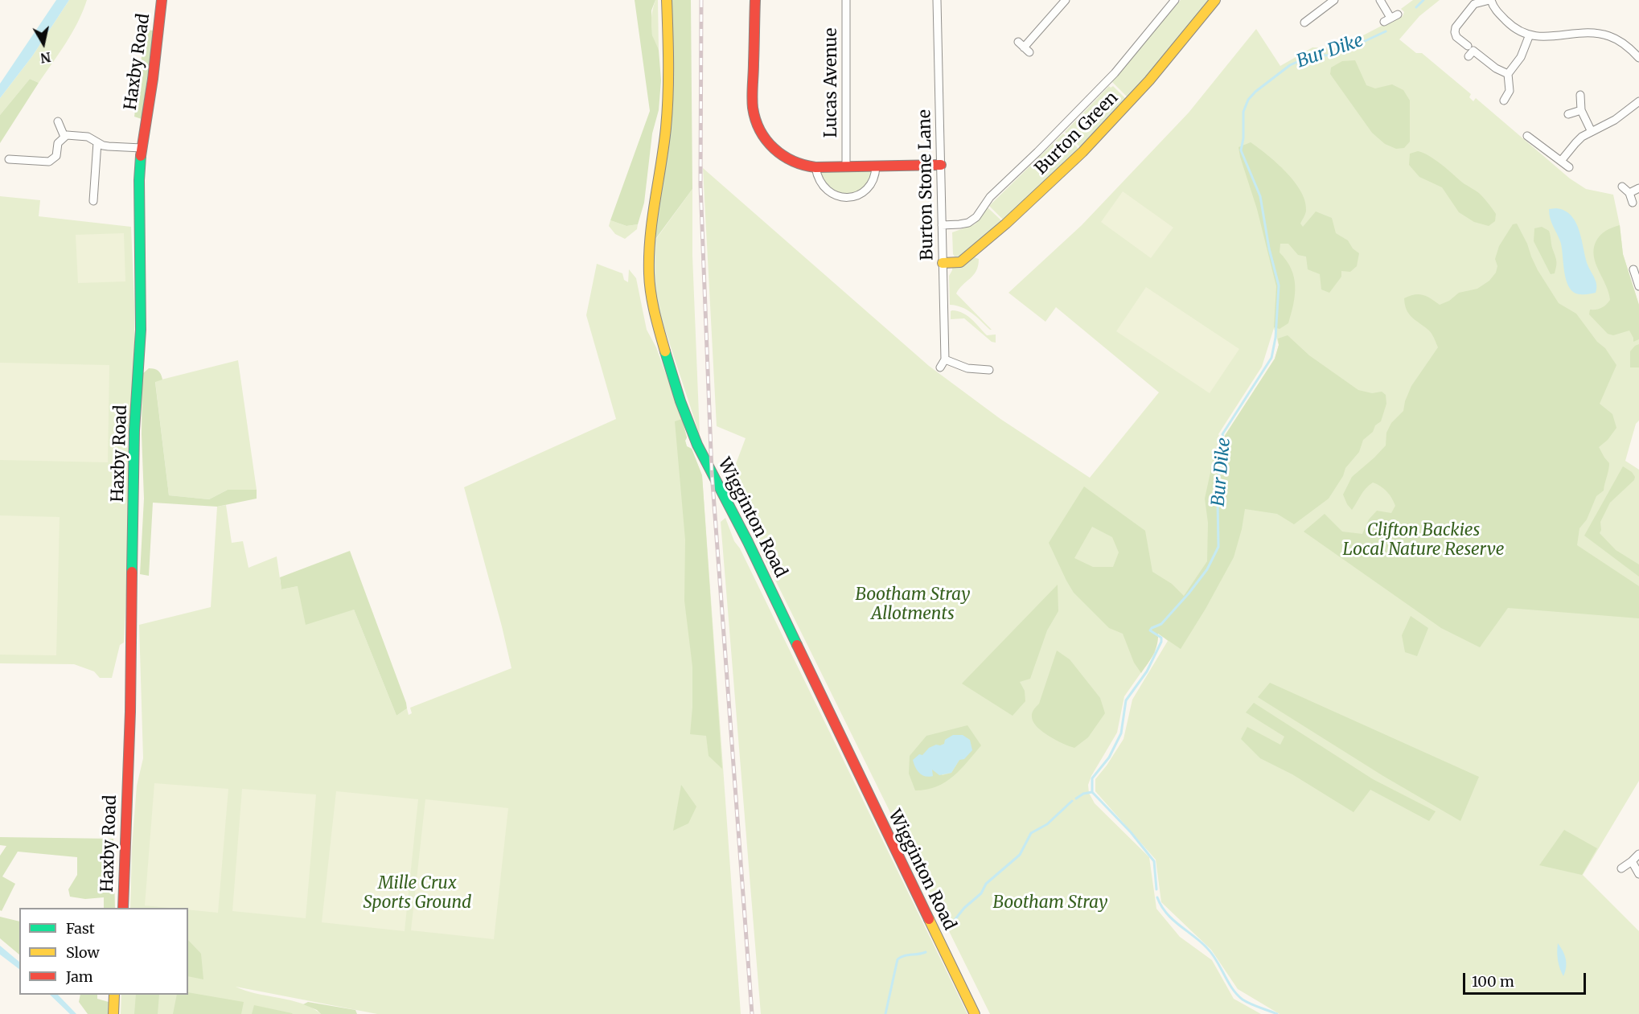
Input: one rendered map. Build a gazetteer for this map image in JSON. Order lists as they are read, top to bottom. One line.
{"streets":{"street":["Haxby Road","Lucas Avenue","Burton Green","Burton Stone Lane","Wigginton Road"]},"crossings":[["Burton Green","Burton Stone Lane"]],"water":["Bur Dike"],"parks":["Clifton Backies Local Nature Reserve","Bootham Stray Allotments","Mille Crux Sports Ground","Bootham Stray"],"legend":["Fast","Slow","Jam"],"scale_bar":"100 m","north":"bottom"}
